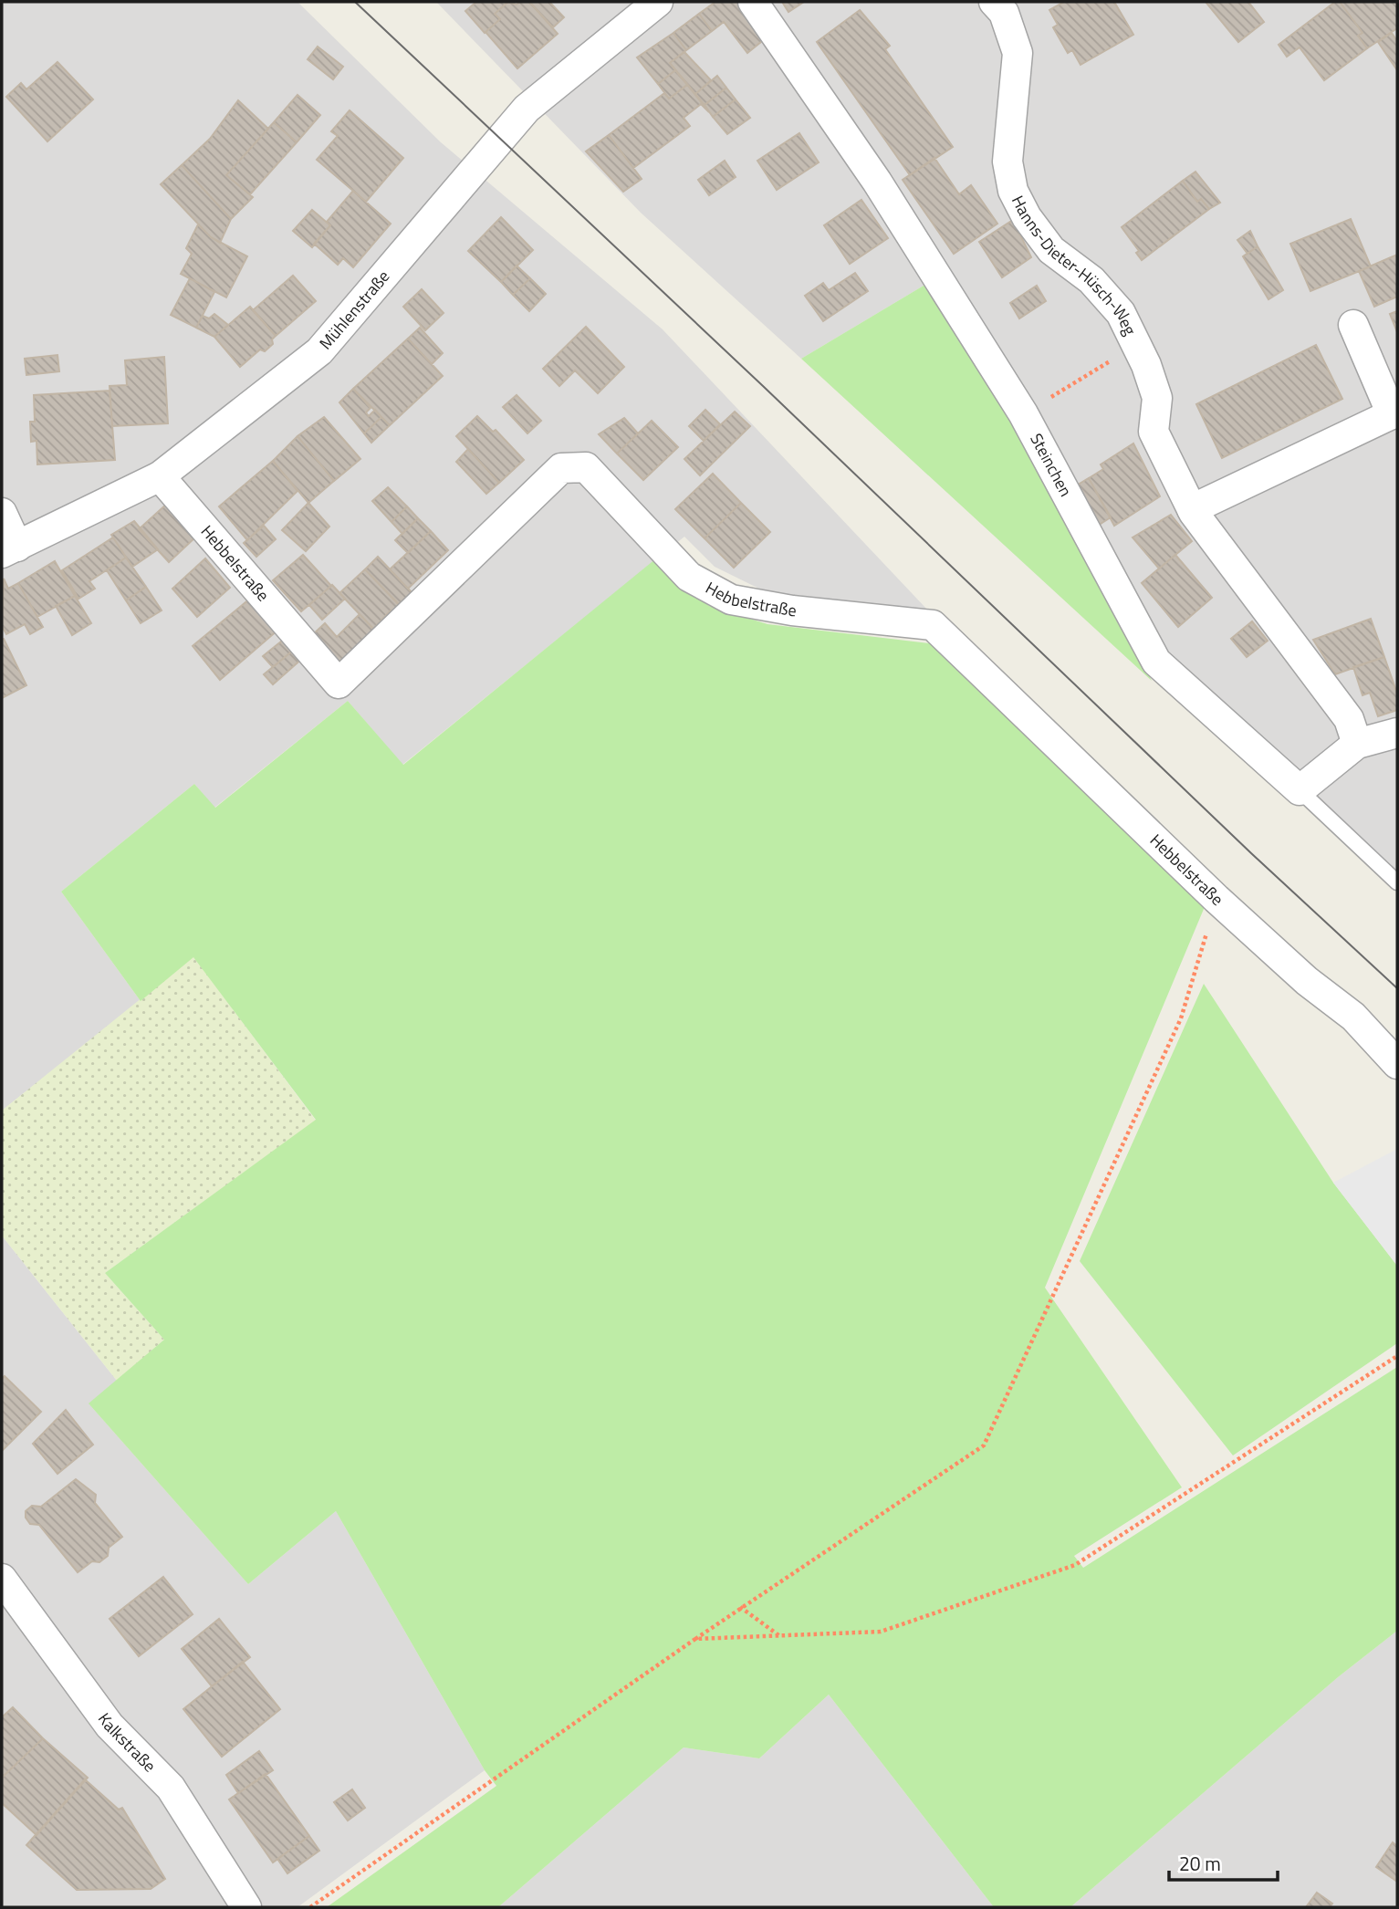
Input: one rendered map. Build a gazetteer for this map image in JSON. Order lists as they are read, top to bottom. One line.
{"streets":{"street":["Hanns-Dieter-Hüsch-Weg","Mühlenstraße","Steinchen","Hebbelstraße","Kalkstraße"]},"crossings":[["Mühlenstraße","Hebbelstraße"]],"scale_bar":"20 m"}
